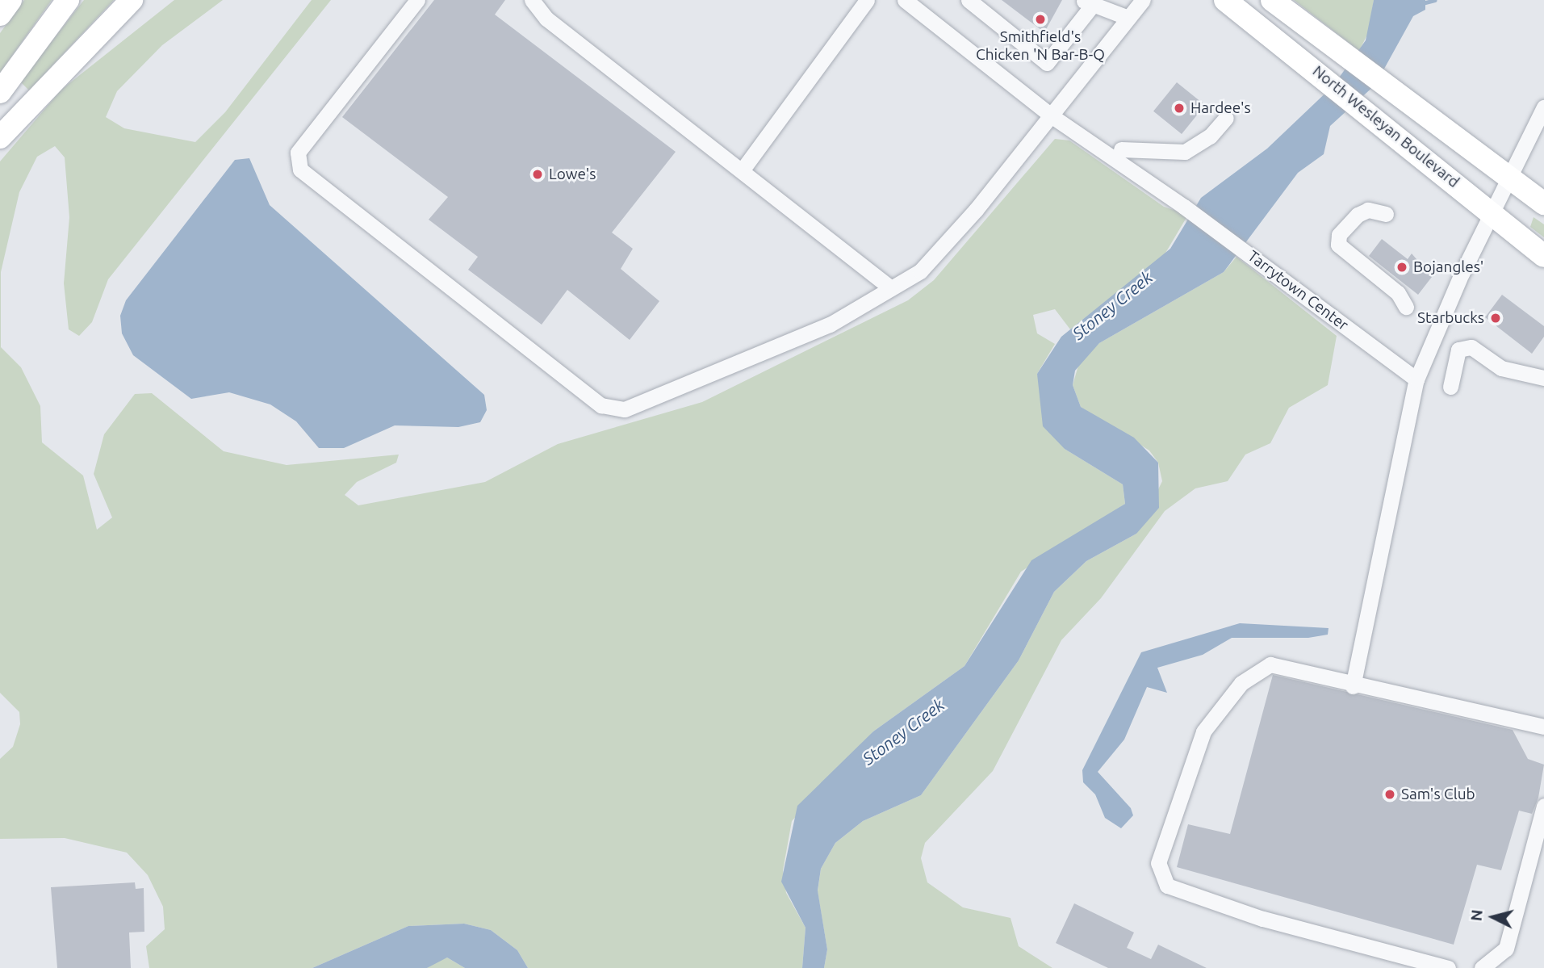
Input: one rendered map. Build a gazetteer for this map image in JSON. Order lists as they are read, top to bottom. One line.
{"streets":{"highway":["North Wesleyan Boulevard"],"street":["Tarrytown Center"]},"water":["Stoney Creek"],"places":["Smithfield's Chicken 'N Bar-B-Q","Hardee's","Lowe's","Bojangles'","Starbucks","Sam's Club"],"north":"left"}
